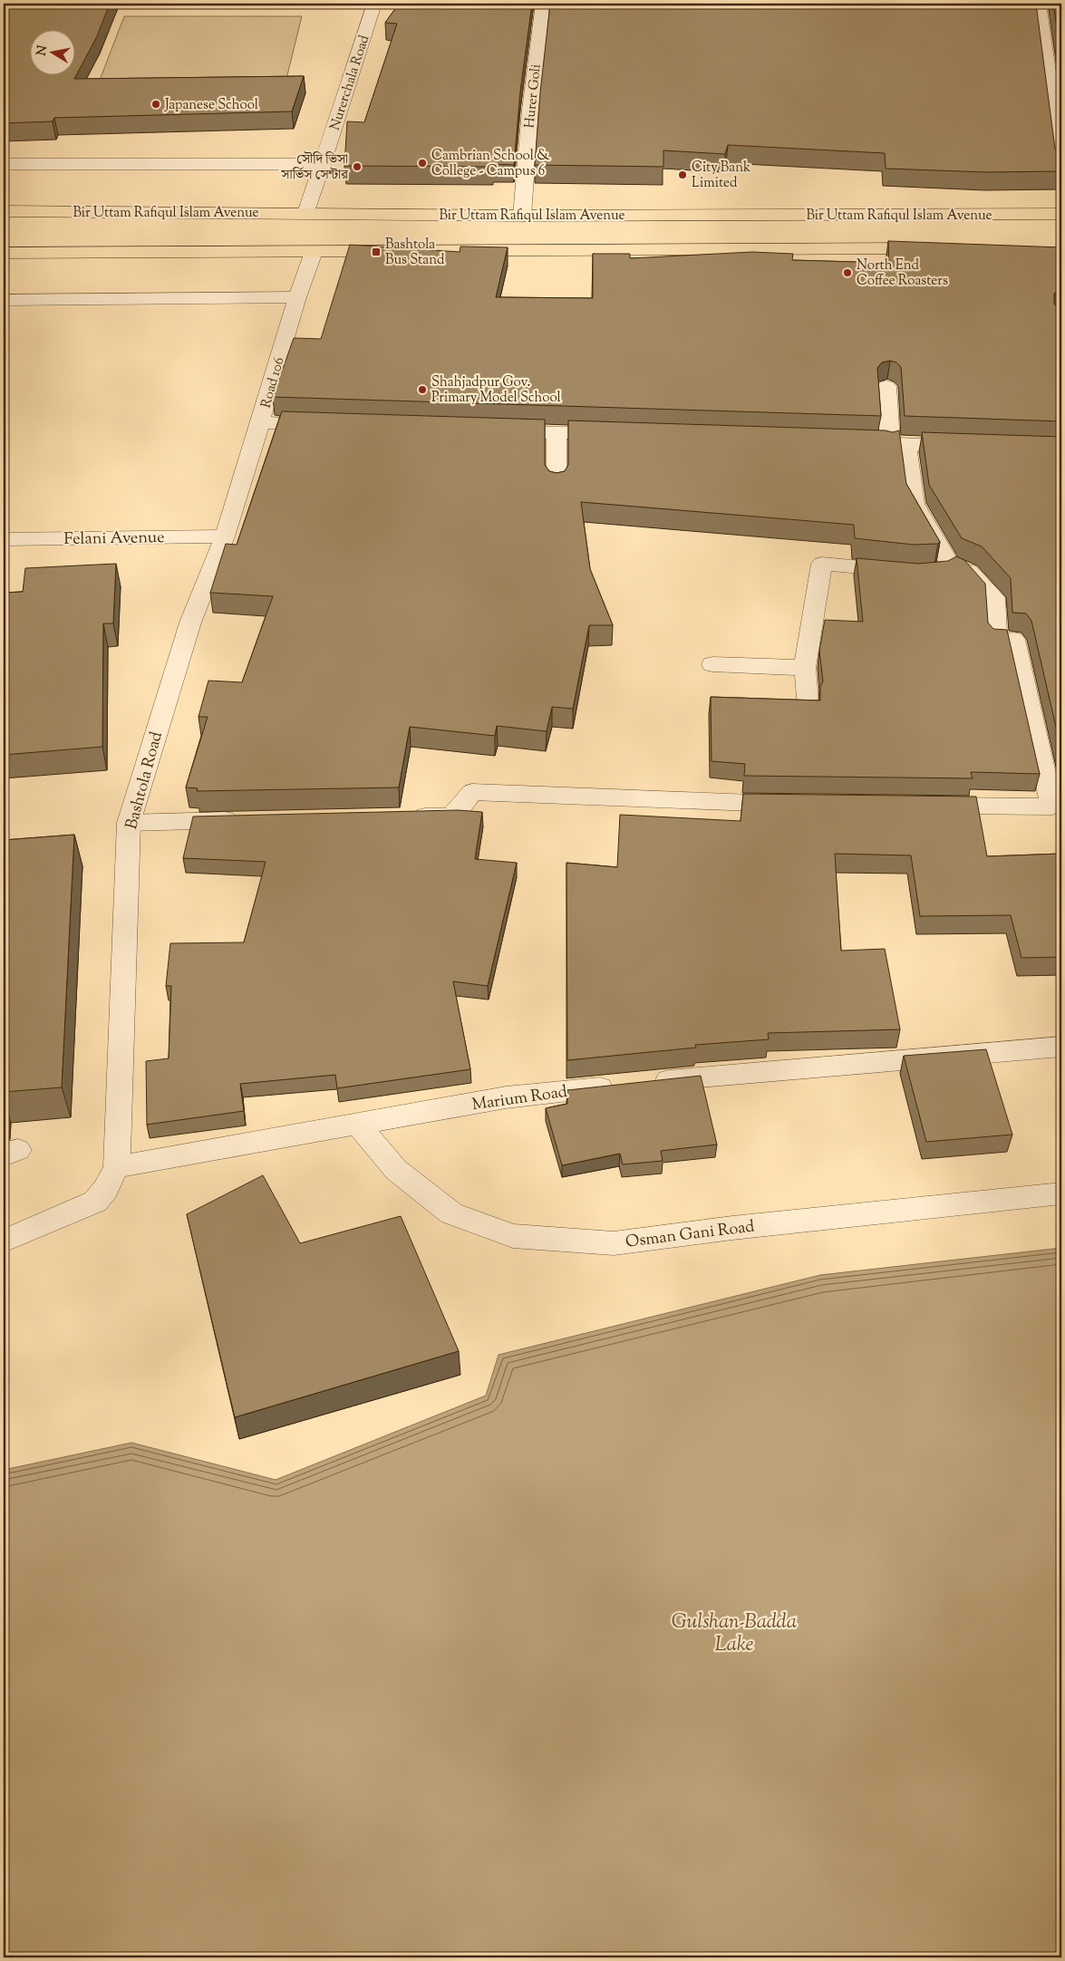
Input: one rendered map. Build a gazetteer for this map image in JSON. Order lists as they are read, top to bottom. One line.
{"streets":{"main road":["Bir Uttam Rafiqul Islam Avenue"],"street":["Nurerchala Road","Hurer Goli","Road 106","Felani Avenue","Bashtola Road","Marium Road","Osman Gani Road"]},"crossings":[["Nurerchala Road","Bir Uttam Rafiqul Islam Avenue"],["Hurer Goli","Bir Uttam Rafiqul Islam Avenue"],["Road 106","Bashtola Road"],["Felani Avenue","Bashtola Road"],["Bashtola Road","Marium Road"],["Marium Road","Osman Gani Road"]],"water":["Gulshan-Badda Lake"],"places":{"other":["Japanese School","Cambrian School & College - Campus 6","সৌদি ভিসা সার্ভিস সেন্টার","City Bank Limited","North End Coffee Roasters","Shahjadpur Gov. Primary Model School"],"transit":["Bashtola Bus Stand"]},"north":"left"}
